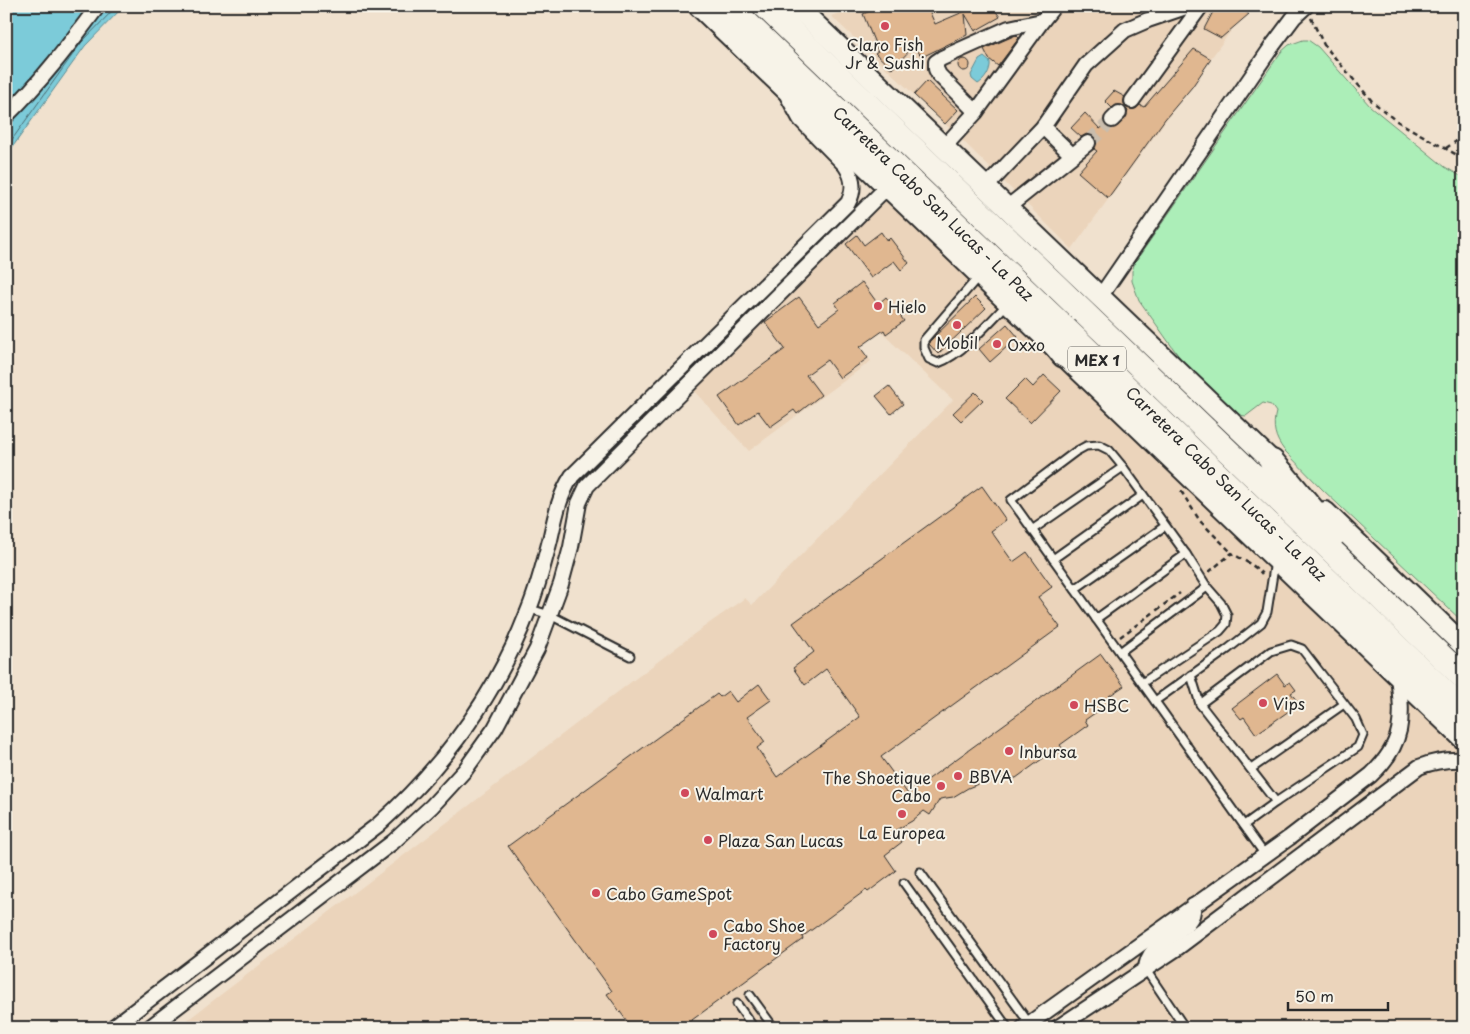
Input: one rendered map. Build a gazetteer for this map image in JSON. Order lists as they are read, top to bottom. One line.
{"streets":{"highway":["Carretera Cabo San Lucas - La Paz","MEX 1"]},"places":["Claro Fish Jr & Sushi","Hielo","Mobil","Oxxo","Vips","HSBC","Inbursa","BBVA","The Shoetique Cabo","Walmart","La Europea","Plaza San Lucas","Cabo GameSpot","Cabo Shoe Factory"],"scale_bar":"50 m"}
